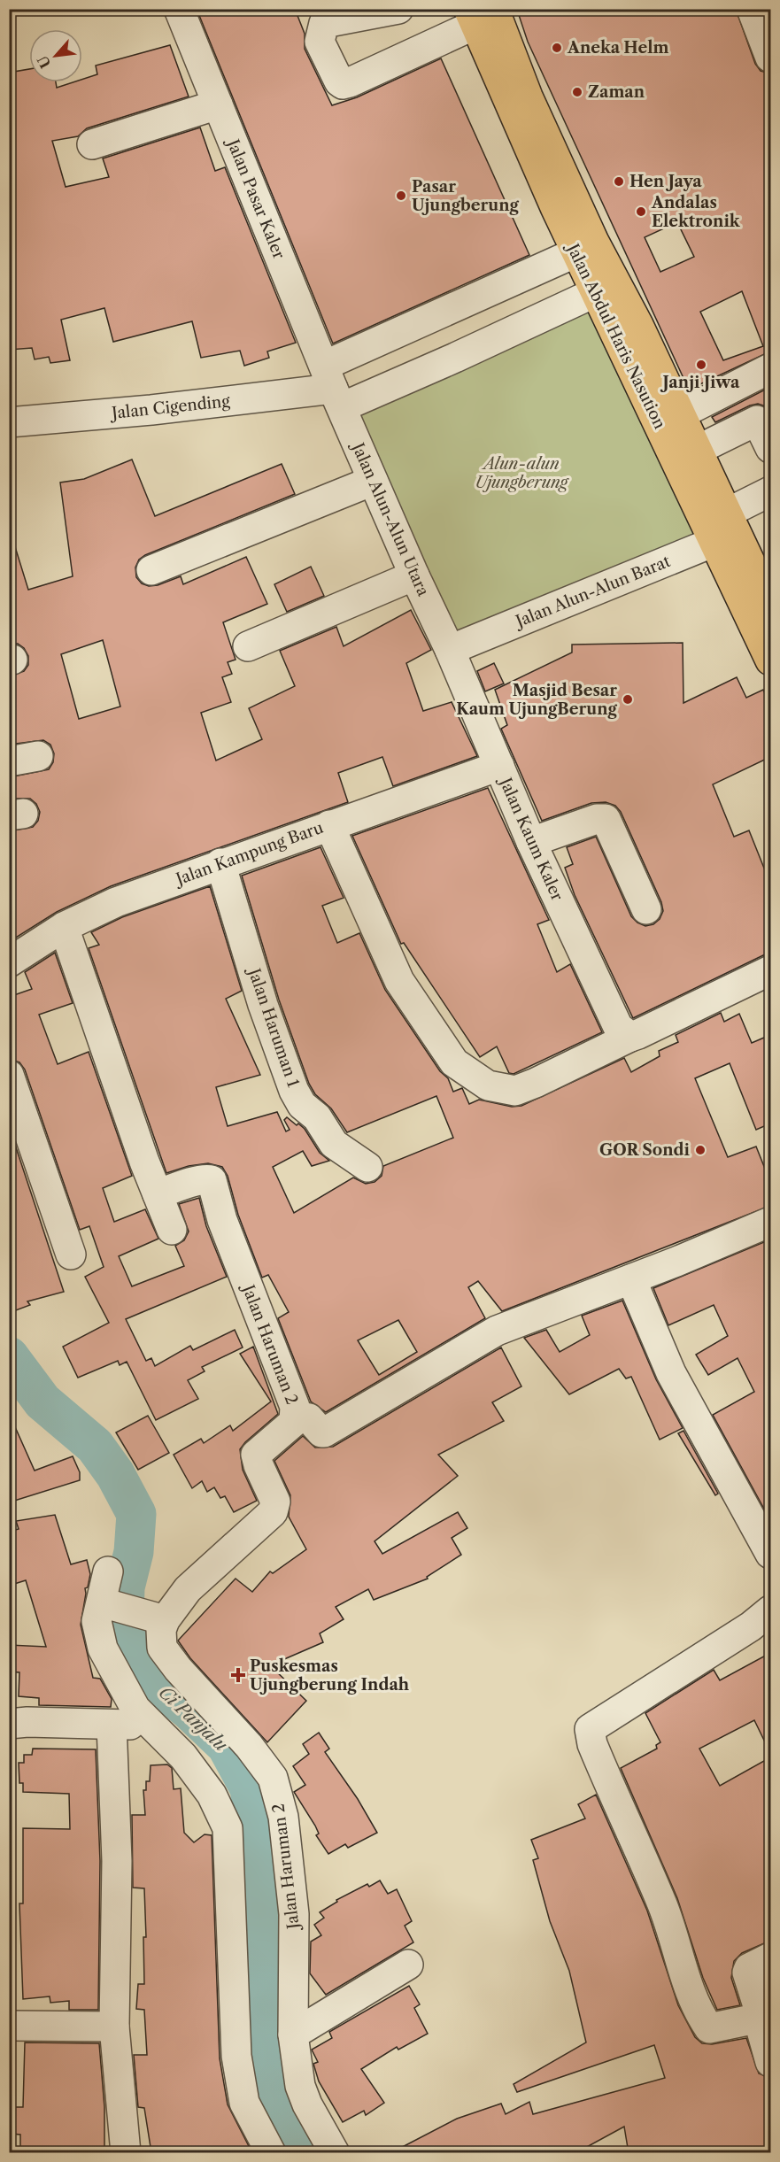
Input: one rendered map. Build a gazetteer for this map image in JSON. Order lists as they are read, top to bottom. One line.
{"streets":{"highway":["Jalan Abdul Haris Nasution"],"street":["Jalan Pasar Kaler","Jalan Cigending","Jalan Alun-Alun Utara","Jalan Alun-Alun Barat","Jalan Kaum Kaler","Jalan Kampung Baru","Jalan Haruman 1","Jalan Haruman 2"]},"crossings":[["Jalan Pasar Kaler","Jalan Cigending"],["Jalan Pasar Kaler","Jalan Alun-Alun Utara"],["Jalan Abdul Haris Nasution","Jalan Alun-Alun Barat"],["Jalan Cigending","Jalan Alun-Alun Utara"],["Jalan Alun-Alun Utara","Jalan Alun-Alun Barat"],["Jalan Alun-Alun Utara","Jalan Kaum Kaler"],["Jalan Alun-Alun Barat","Jalan Kaum Kaler"],["Jalan Kaum Kaler","Jalan Kampung Baru"],["Jalan Kampung Baru","Jalan Haruman 1"]],"water":["Ci Panjalu"],"parks":["Alun-alun Ujungberung"],"places":{"other":["Aneka Helm","Zaman","Hen Jaya","Pasar Ujungberung","Andalas Elektronik","Janji Jiwa","Masjid Besar Kaum UjungBerung","GOR Sondi"],"health":["Puskesmas Ujungberung Indah"]},"north":"bottom left"}
